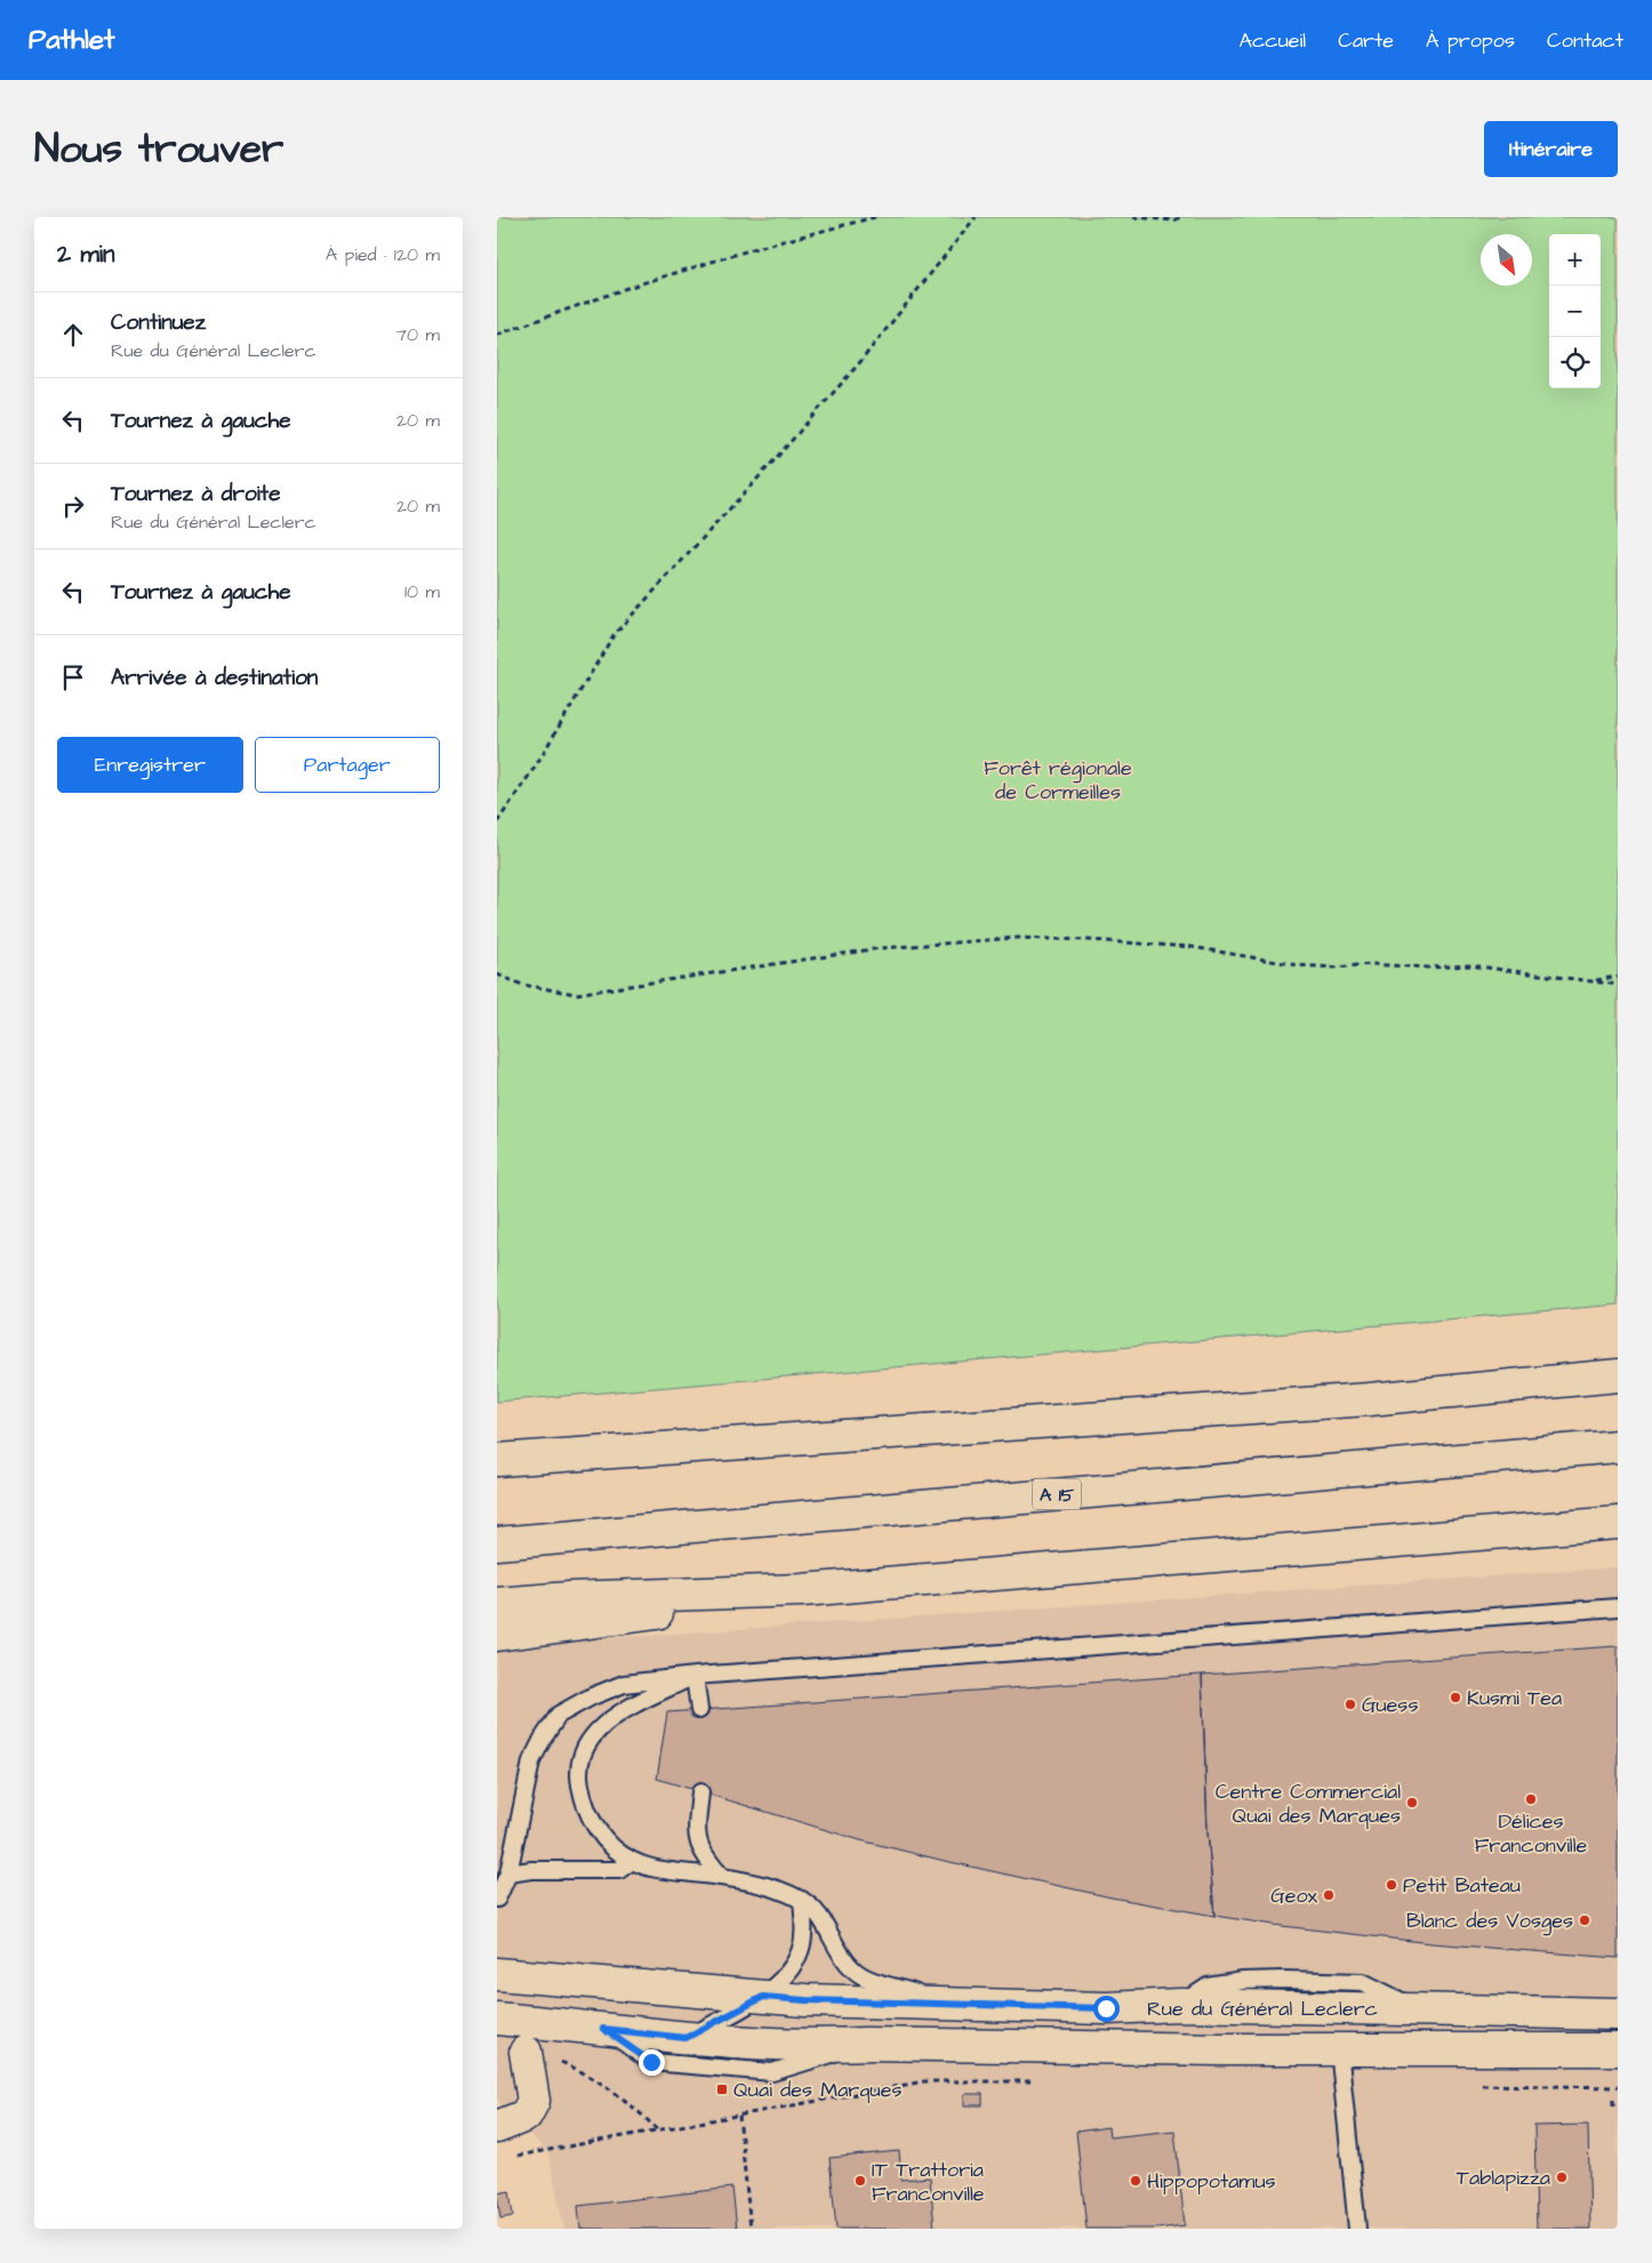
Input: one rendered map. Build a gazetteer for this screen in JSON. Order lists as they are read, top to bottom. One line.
{"streets":{"main road":["A 15","Rue du Général Leclerc"]},"parks":["Forêt régionale de Cormeilles"],"places":{"other":["Kusmi Tea","Guess","Délices Franconville","Centre Commercial Quai des Marques","Petit Bateau","Geox","Blanc des Vosges","Tablapizza","IT Trattoria Franconville","Hippopotamus"],"transit":["Quai des Marques"]},"north":"bottom right","page":{"header":"Pathlet","nav":["Accueil","Carte","À propos","Contact"],"title":"Nous trouver","buttons":["Itinéraire",["Enregistrer","Partager"]],"heading":["2 min","À pied · 120 m"],"map_buttons":["+","−"],"list":[["Continuez","Rue du Général Leclerc","70 m"],["Tournez à gauche","20 m"],["Tournez à droite","Rue du Général Leclerc","20 m"],["Tournez à gauche","10 m"],"Arrivée à destination"]}}
